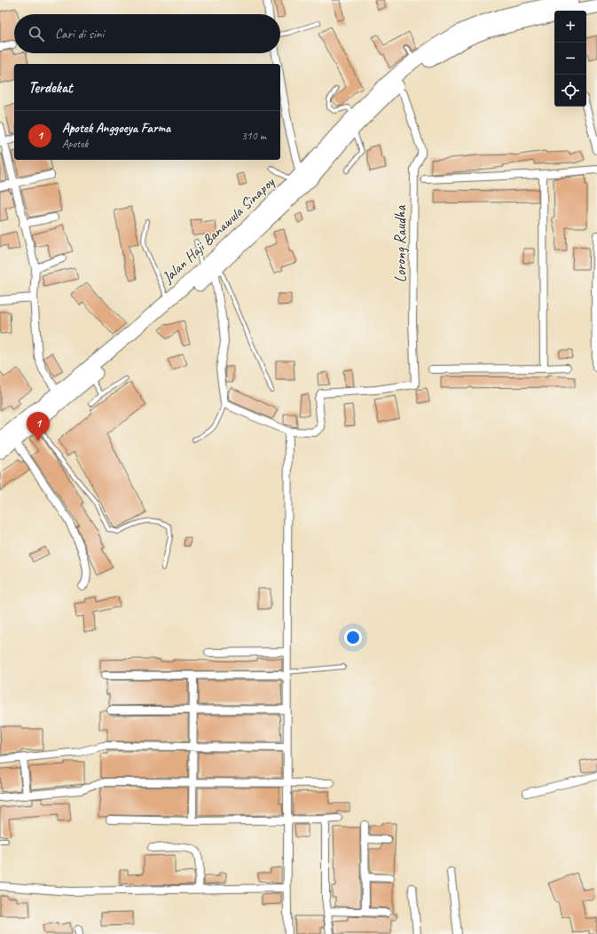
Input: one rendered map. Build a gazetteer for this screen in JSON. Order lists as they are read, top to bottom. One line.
{"streets":{"highway":["Jalan Haji Banawula Sinapoy"],"street":["Lorong Raudha"]},"crossings":[["Jalan Haji Banawula Sinapoy","Lorong Raudha"]],"page":{"map_buttons":["+","−"],"search":"Cari di sini","heading":"Terdekat","list":[{"mark":"1","name":"Apotek Anggoeya Farma","note":"Apotek","value":"310 m"}],"pins":"1"}}
